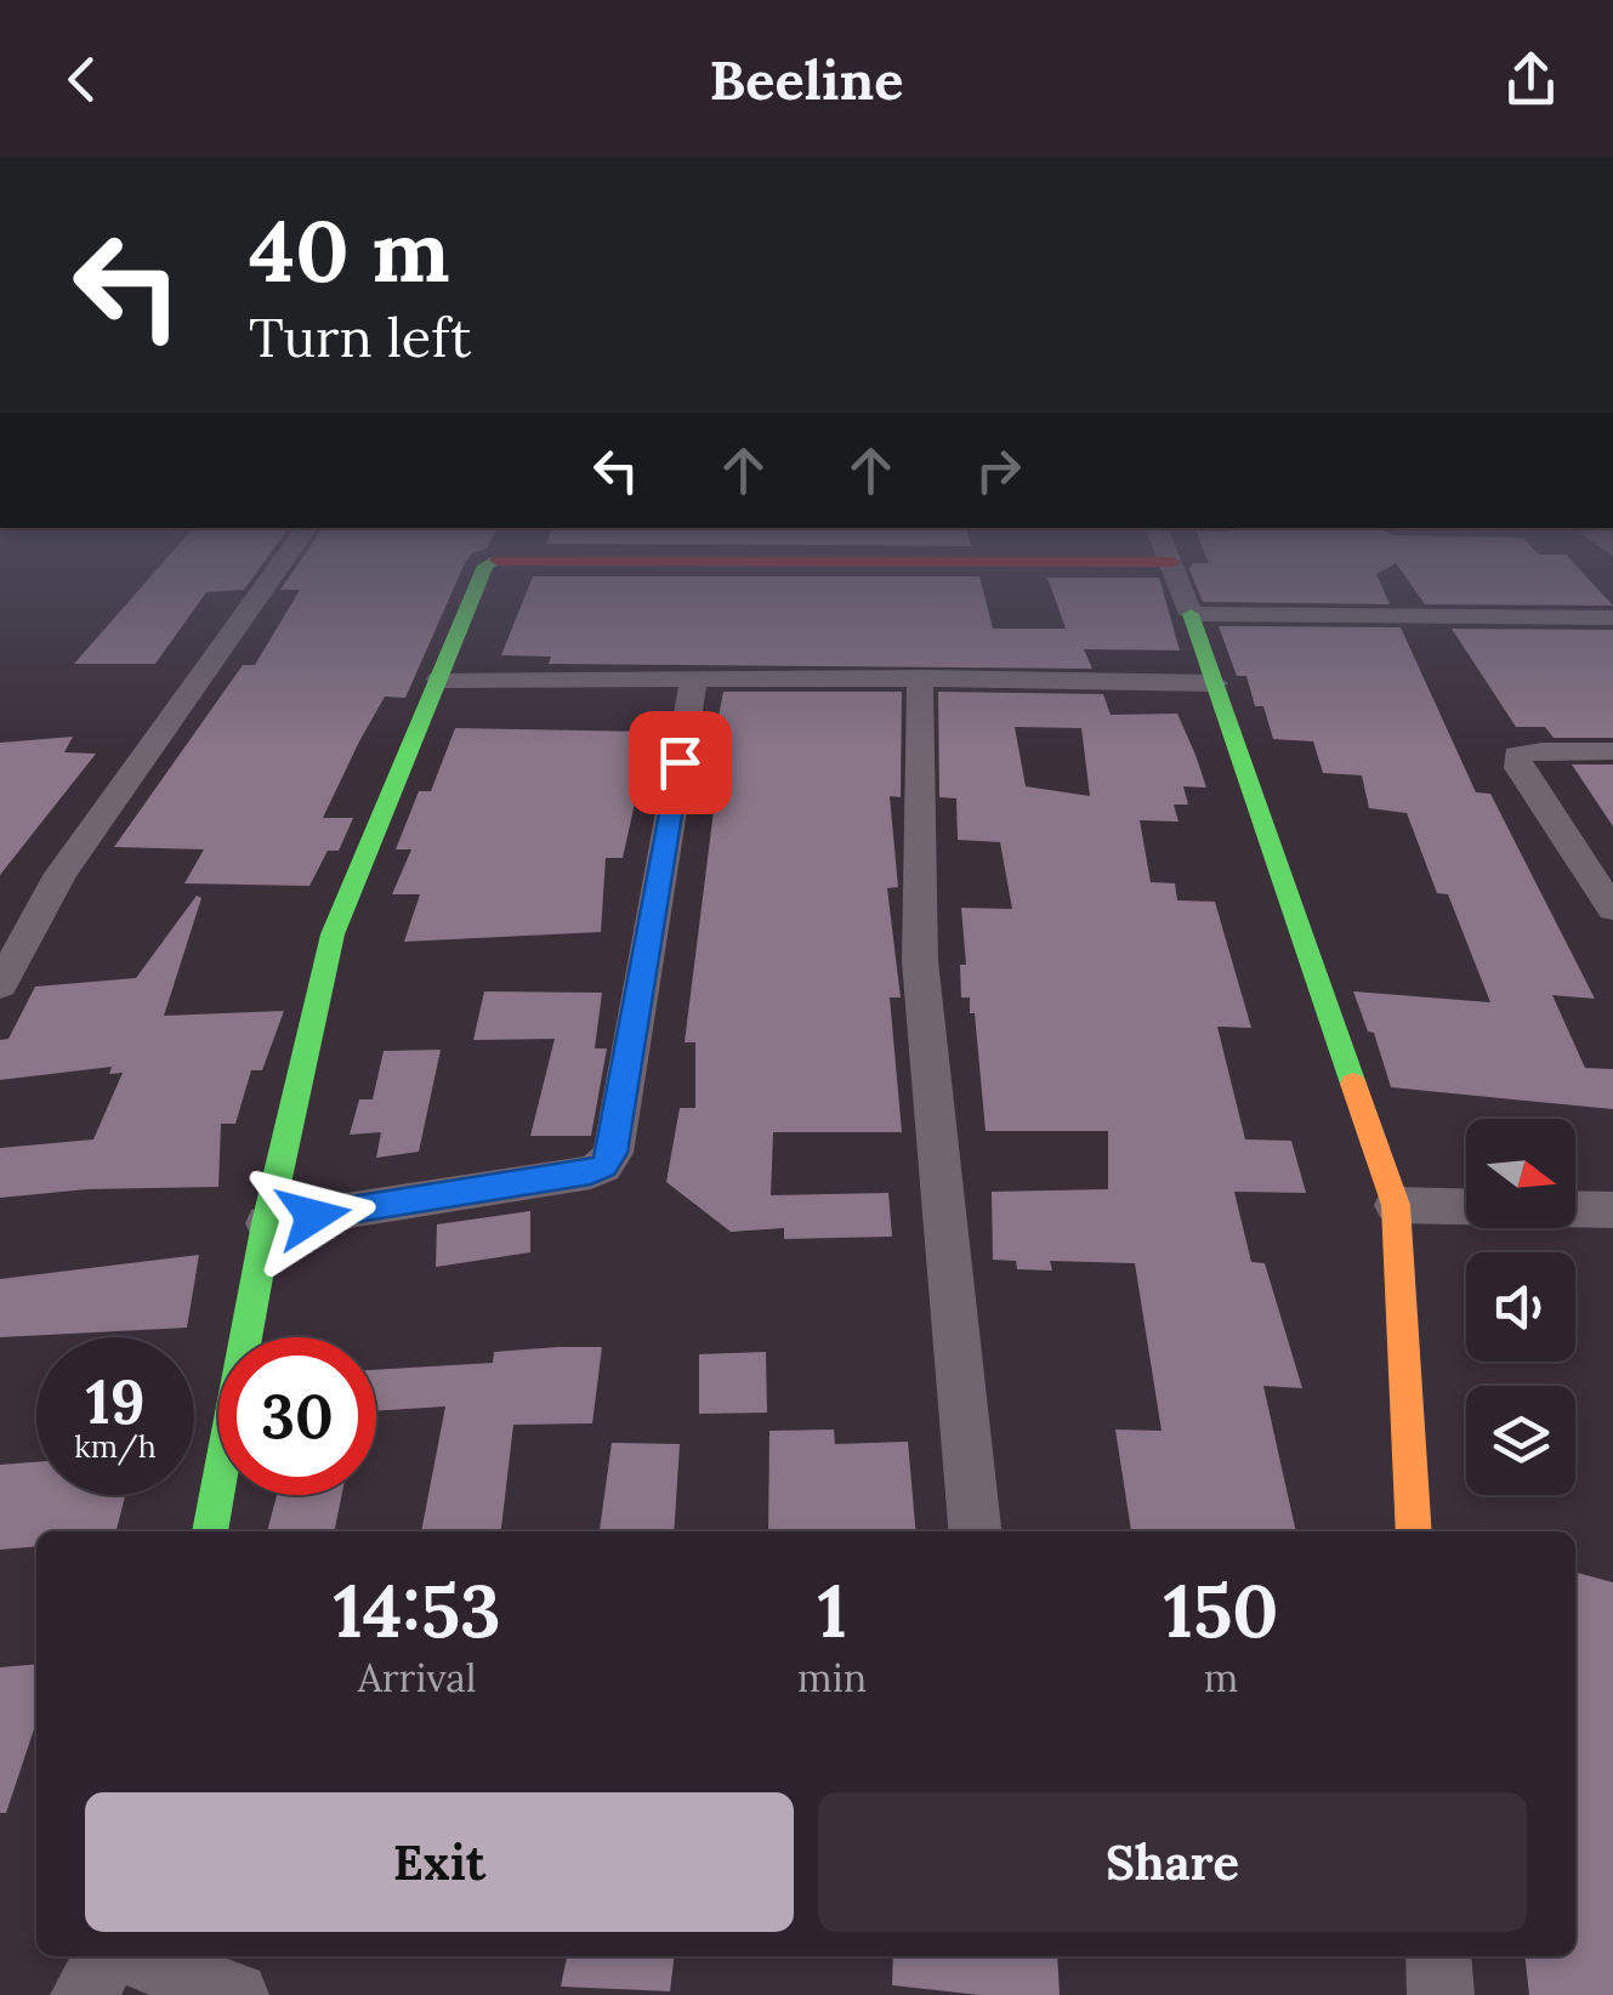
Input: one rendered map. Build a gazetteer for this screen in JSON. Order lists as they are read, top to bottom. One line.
{"north":"right","page":{"header":"Beeline","turn":["40 m","Turn left"],"speed":"19 km/h","limit":"30","eta":["14:53","Arrival","1","min","150","m"],"buttons":["Exit","Share"]}}
